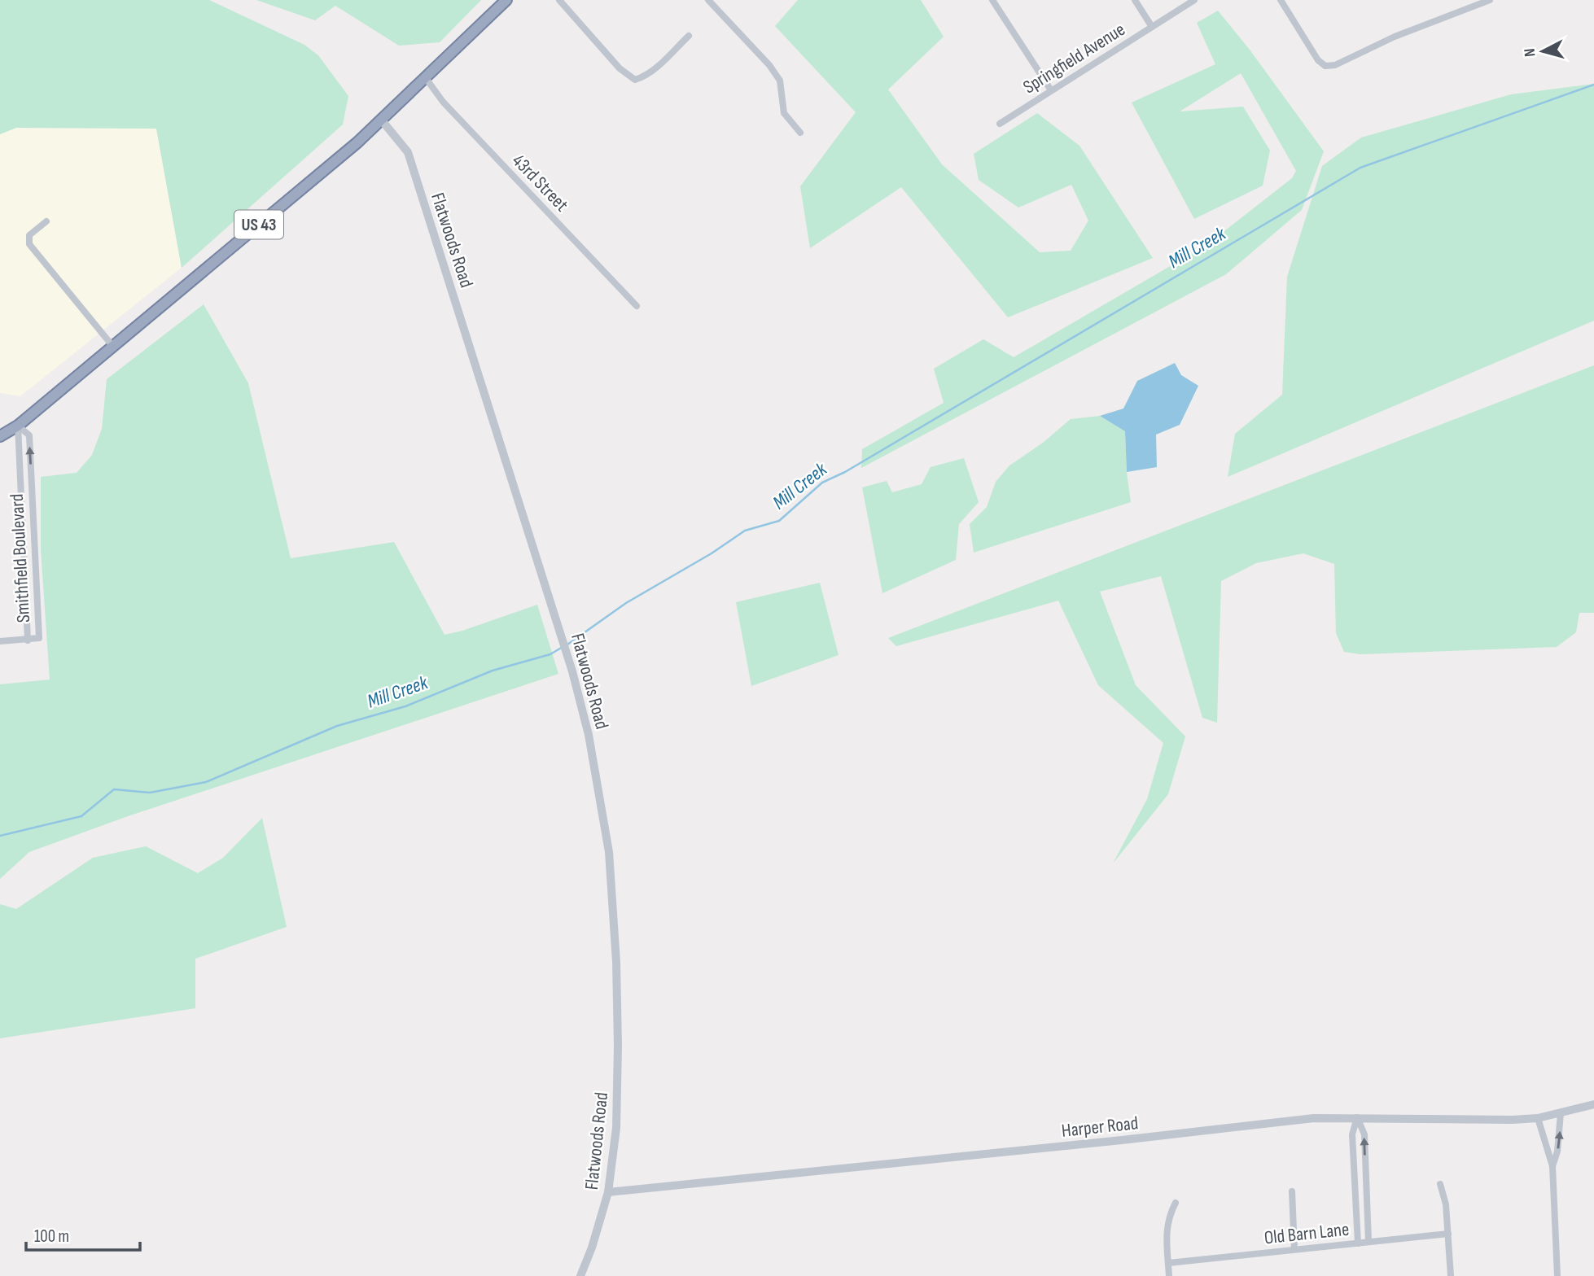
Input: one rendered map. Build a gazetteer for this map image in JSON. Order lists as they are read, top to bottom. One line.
{"streets":{"highway":["US 43"],"street":["Springfield Avenue","43rd Street","Flatwoods Road","Smithfield Boulevard","Harper Road","Old Barn Lane"]},"crossings":[["43rd Street","US 43"],["US 43","Flatwoods Road"],["US 43","Smithfield Boulevard"],["Flatwoods Road","Harper Road"]],"water":["Mill Creek"],"scale_bar":"100 m","north":"left"}
